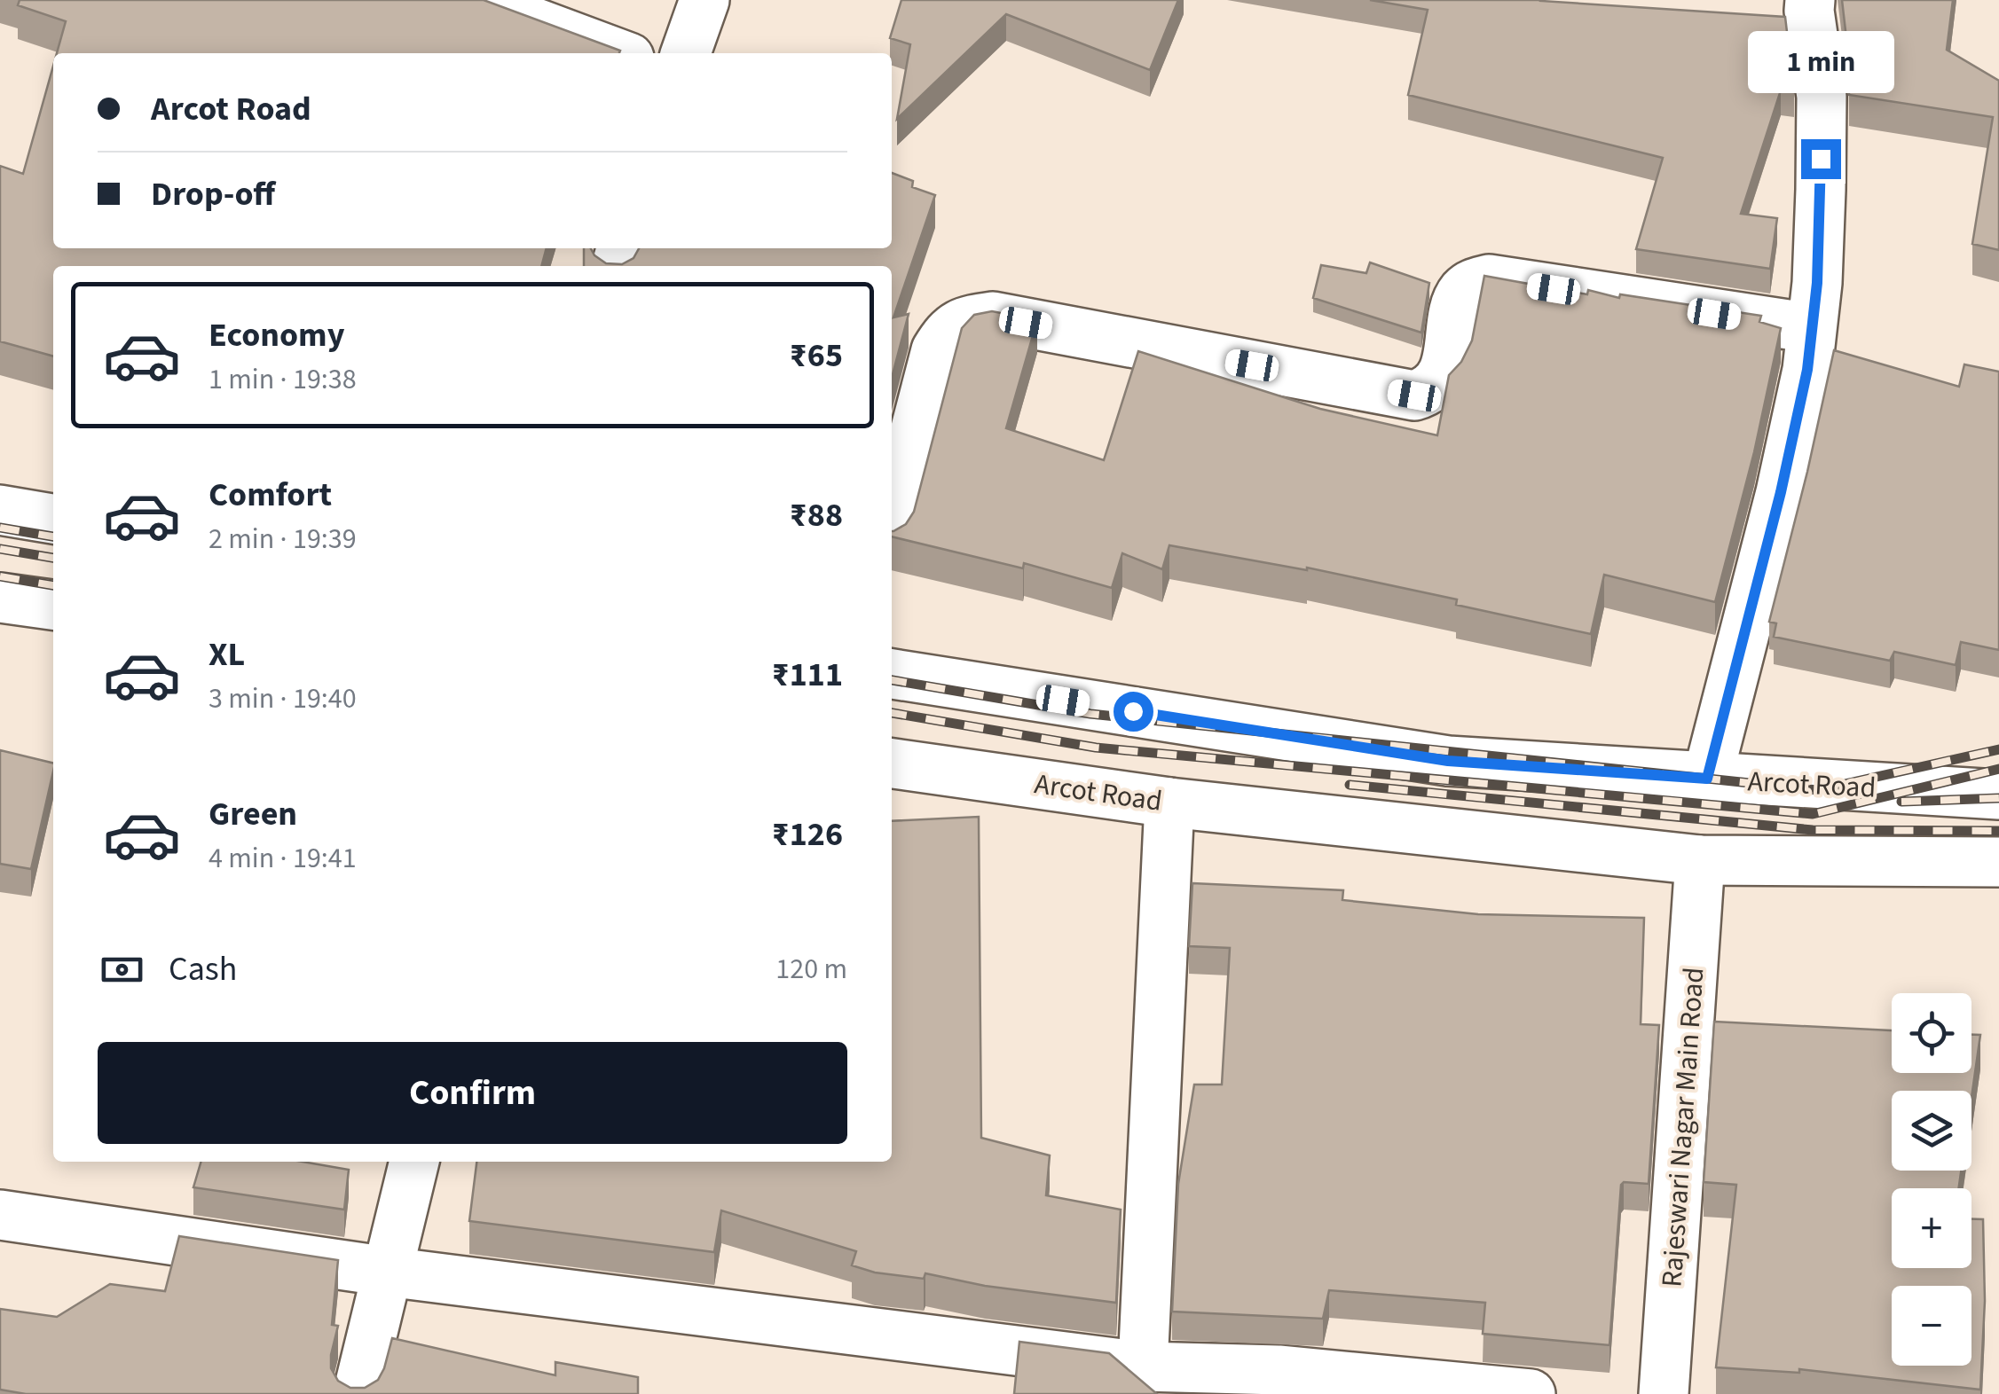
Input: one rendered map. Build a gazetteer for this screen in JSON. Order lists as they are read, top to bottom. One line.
{"streets":{"street":["Arcot Road","Rajeswari Nagar Main Road"]},"crossings":[["Arcot Road","Rajeswari Nagar Main Road"]],"page":{"bubble":"1 min","banner":["Arcot Road","Drop-off"],"list":[{"name":"Economy","note":"1 min · 19:38","value":"₹65"},{"name":"Comfort","note":"2 min · 19:39","value":"₹88"},{"name":"XL","note":"3 min · 19:40","value":"₹111"},{"name":"Green","note":"4 min · 19:41","value":"₹126"}],"pay":["Cash","120 m"],"map_buttons":["+","−"],"buttons":"Confirm"}}
